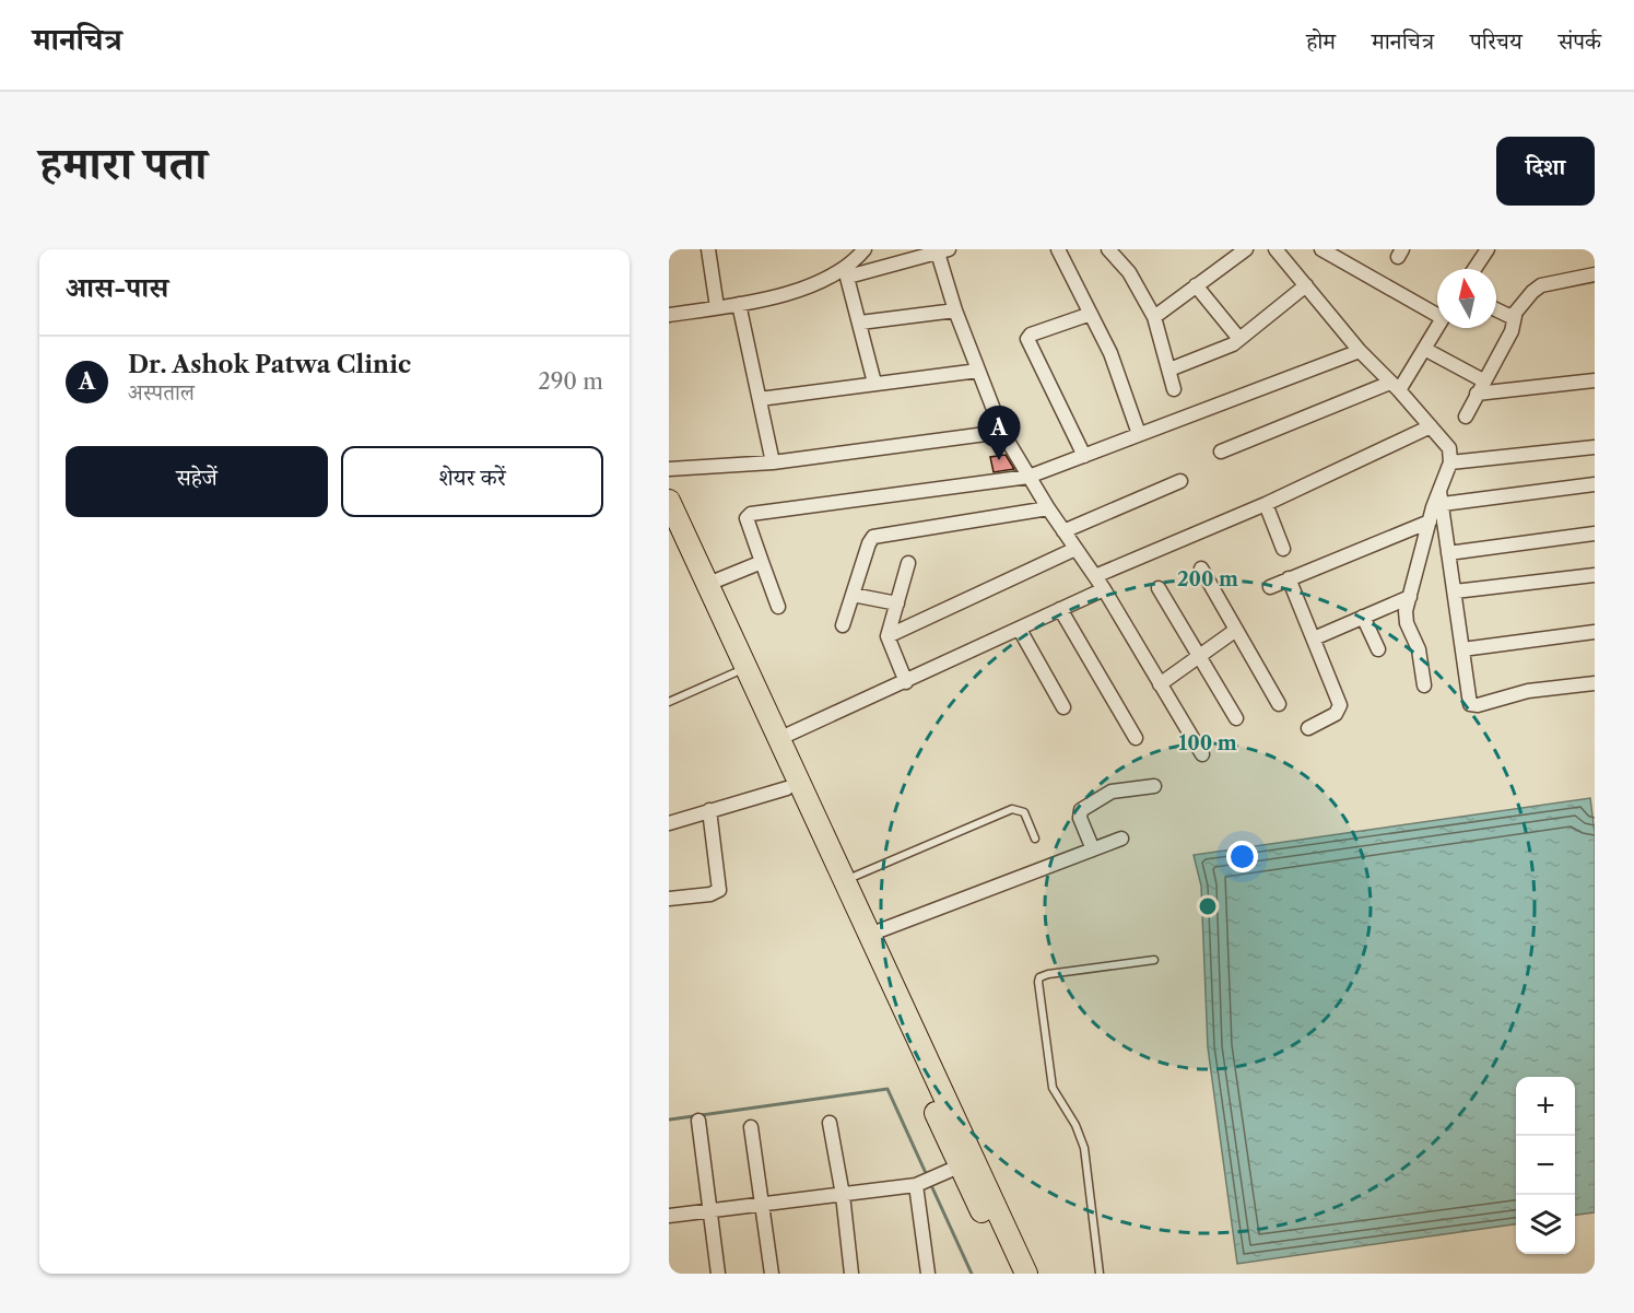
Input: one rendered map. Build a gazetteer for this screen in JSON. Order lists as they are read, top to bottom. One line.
{"north":"top","page":{"header":"मानचित्र","nav":["होम","मानचित्र","परिचय","संपर्क"],"title":"हमारा पता","buttons":["दिशा",["सहेजें","शेयर करें"]],"heading":"आस-पास","list":[{"mark":"A","name":"Dr. Ashok Patwa Clinic","note":"अस्पताल","value":"290 m"}],"pins":"A","map_buttons":["+","−"]},"rings":["200 m","100 m"]}
